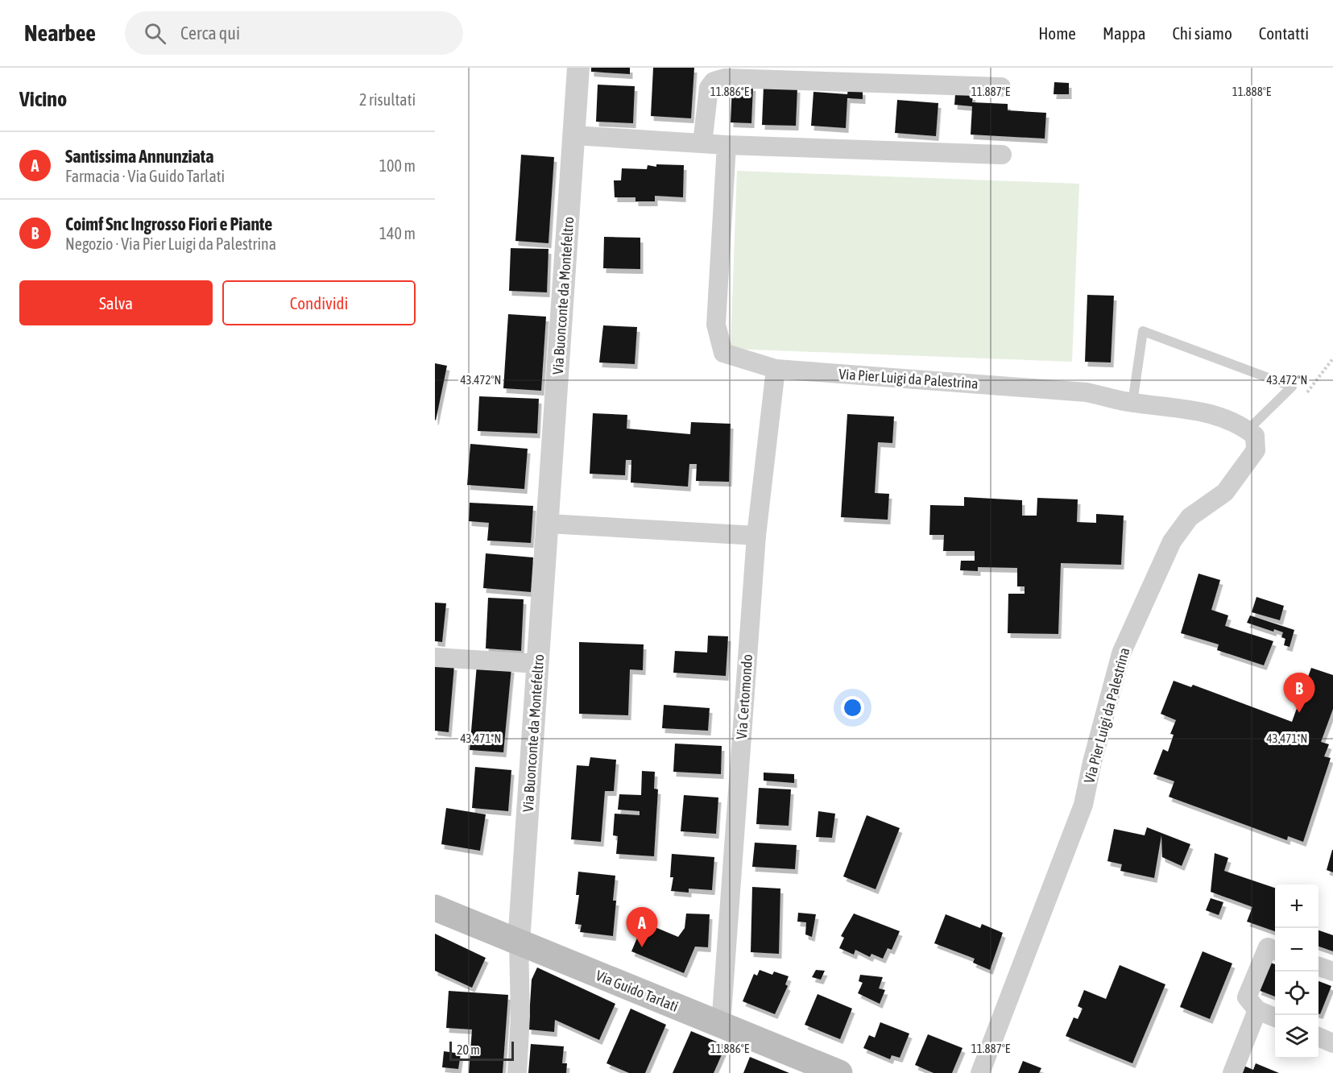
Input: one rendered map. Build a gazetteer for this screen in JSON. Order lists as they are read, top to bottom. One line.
{"streets":{"main road":["Via Guido Tarlati"],"street":["Via Buonconte da Montefeltro","Via Pier Luigi da Palestrina","Via Certomondo"]},"crossings":[["Via Buonconte da Montefeltro","Via Guido Tarlati"],["Via Pier Luigi da Palestrina","Via Certomondo"],["Via Certomondo","Via Guido Tarlati"]],"scale_bar":"20 m","page":{"header":"Nearbee","search":"Cerca qui","nav":["Home","Mappa","Chi siamo","Contatti"],"heading":["Vicino","2 risultati"],"list":[{"mark":"A","name":"Santissima Annunziata","note":"Farmacia · Via Guido Tarlati","value":"100 m"},{"mark":"B","name":"Coimf Snc Ingrosso Fiori e Piante","note":"Negozio · Via Pier Luigi da Palestrina","value":"140 m"}],"buttons":["Salva","Condividi"],"pins":["B","A"],"map_buttons":["+","−"],"scale":"20 m"},"coordinates":["11.886°E","11.887°E","11.888°E","43.472°N","43.471°N"]}
